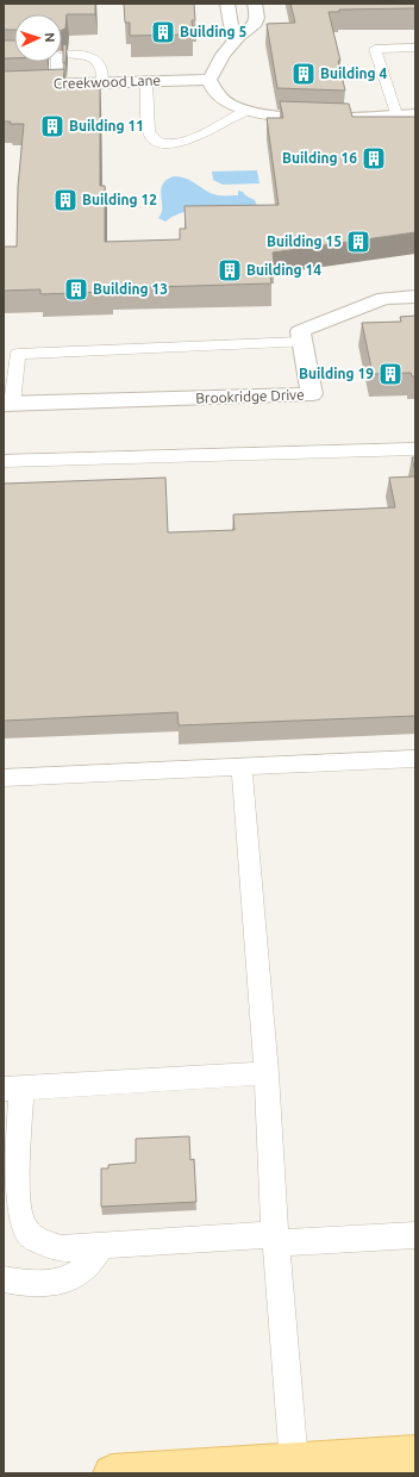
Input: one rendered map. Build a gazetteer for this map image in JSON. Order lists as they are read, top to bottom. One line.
{"streets":{"street":["Creekwood Lane","Brookridge Drive"]},"places":{"building":["Building 5","Building 4","Building 11","Building 16","Building 12","Building 15","Building 14","Building 13","Building 19"]},"north":"right"}
